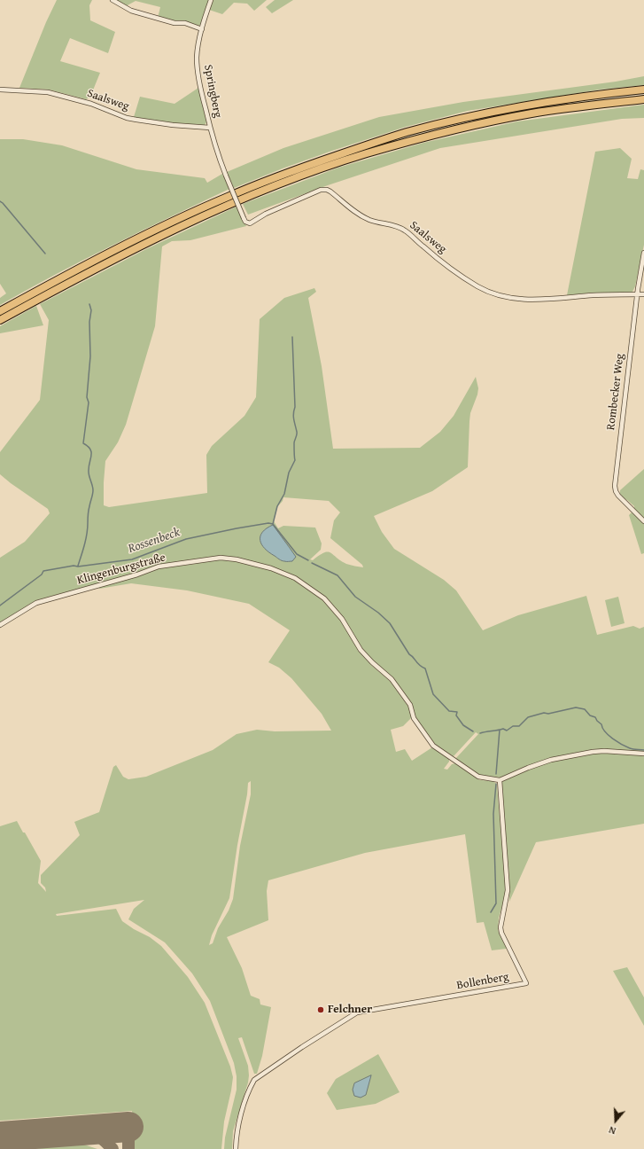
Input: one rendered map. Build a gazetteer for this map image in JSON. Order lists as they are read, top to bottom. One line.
{"streets":{"street":["Springberg","Saalsweg","Rombecker Weg","Klingenburgstraße","Bollenberg"]},"crossings":[["Springberg","Saalsweg"],["Saalsweg","Rombecker Weg"],["Klingenburgstraße","Bollenberg"]],"water":["Rossenbeck"],"places":["Felchner"],"north":"bottom"}
